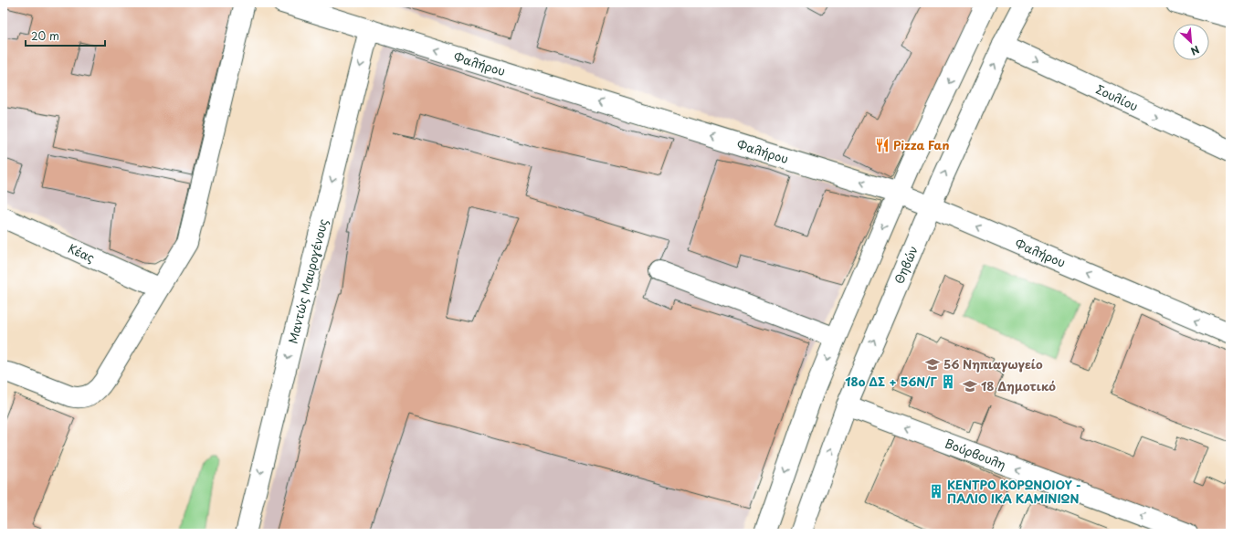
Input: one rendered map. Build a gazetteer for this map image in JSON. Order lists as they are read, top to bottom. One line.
{"streets":{"street":["Φαλήρου","Σουλίου","Κέας","Θηβών","Μαντώς Μαυρογένους","Βούρβουλη"]},"crossings":[["Φαλήρου","Θηβών"],["Φαλήρου","Μαντώς Μαυρογένους"],["Σουλίου","Θηβών"],["Θηβών","Βούρβουλη"]],"one_way":["Φαλήρου","Σουλίου","Βούρβουλη"],"places":{"restaurant":["Pizza Fan"],"school or university":["56 Νηπιαγωγείο","18 Δημοτικό"],"building":["18ο ΔΣ + 56Ν/Γ","ΚΕΝΤΡΟ ΚΟΡΩΝΟΙΟΥ - ΠΑΛΙΟ ΙΚΑ ΚΑΜΙΝΙΩΝ"]},"scale_bar":"20 m","north":"bottom right"}
